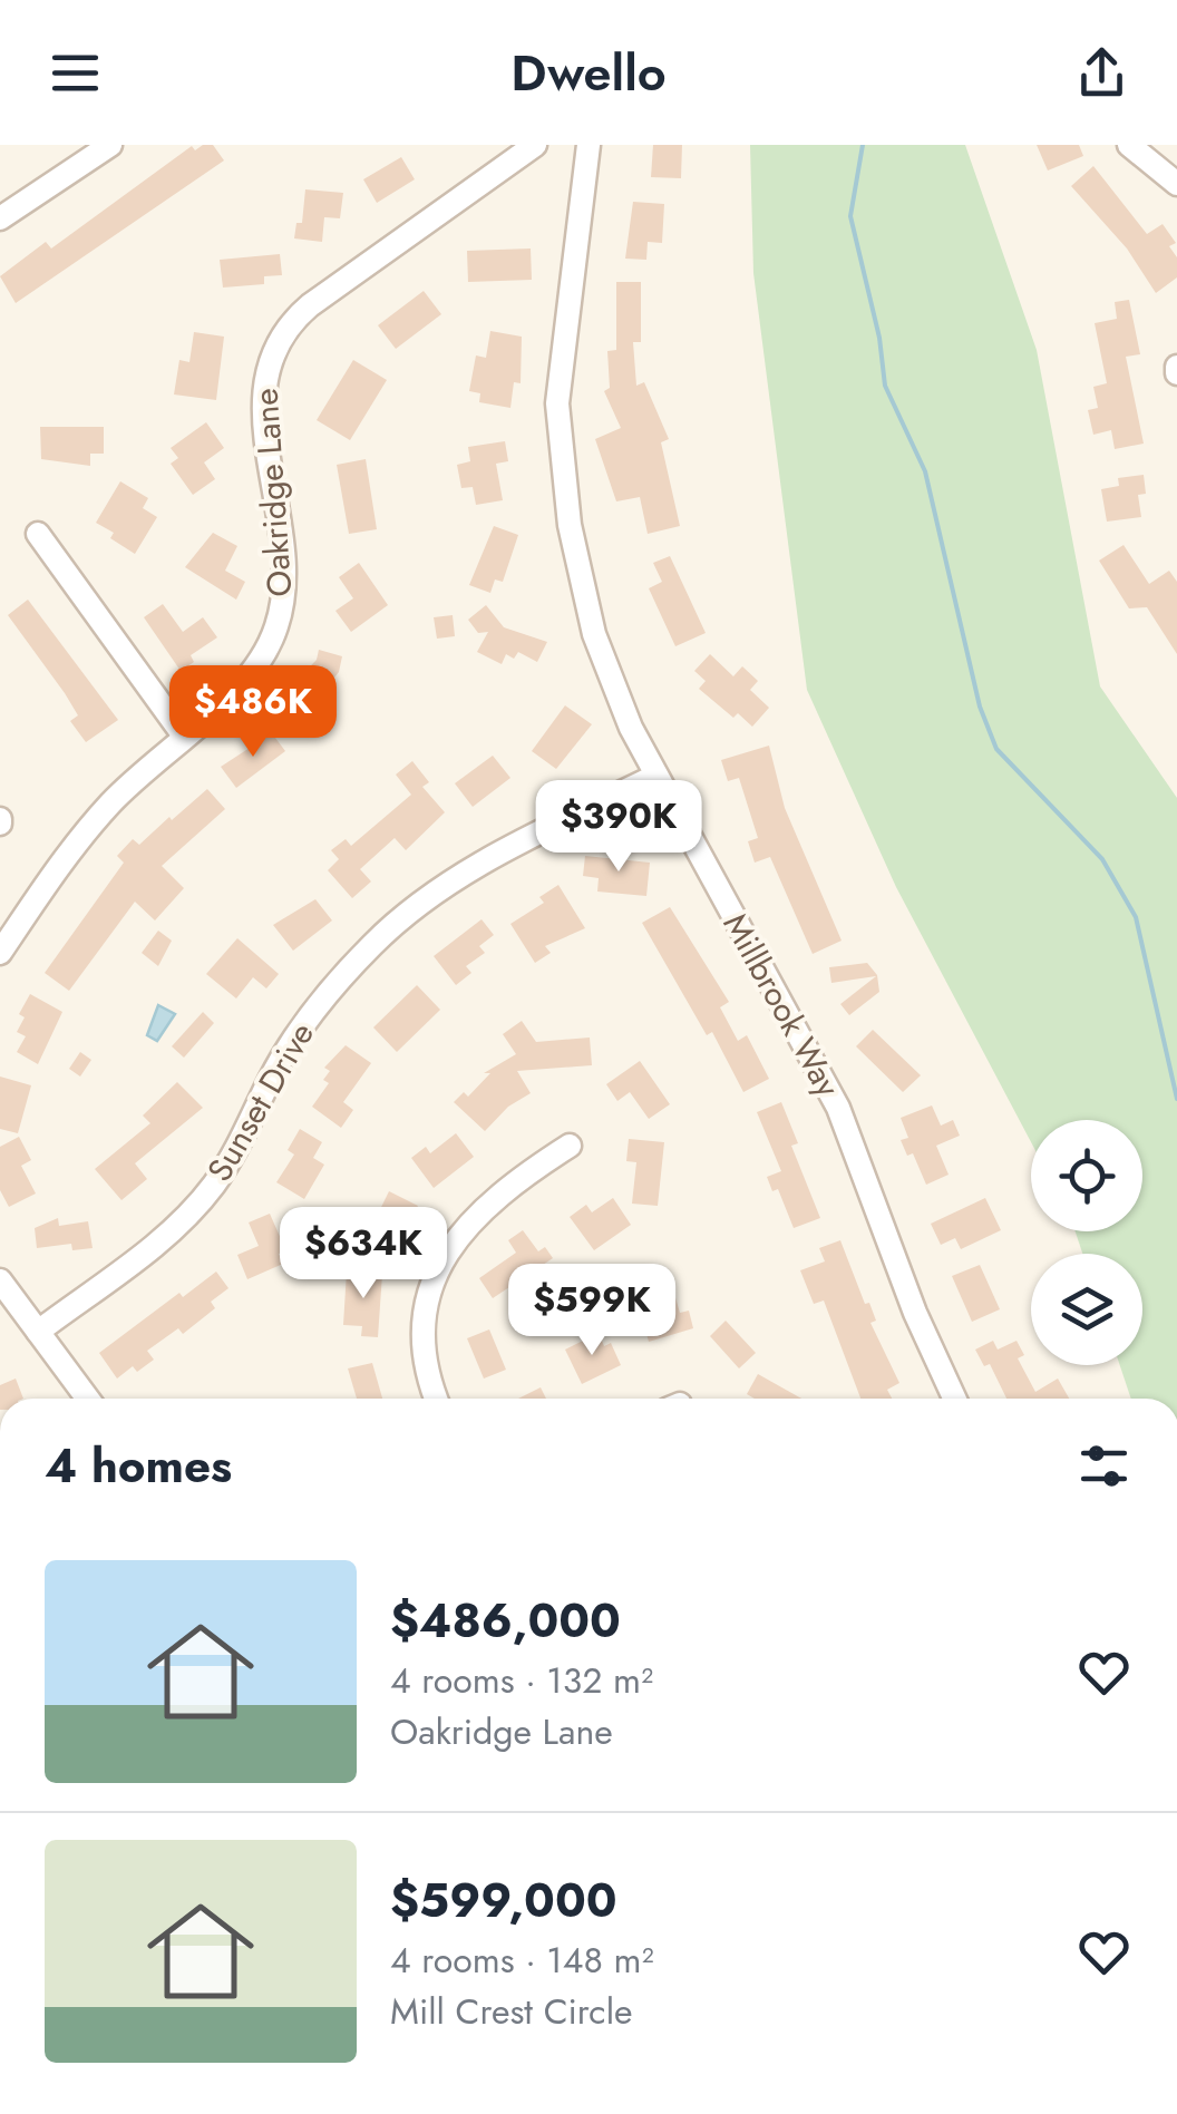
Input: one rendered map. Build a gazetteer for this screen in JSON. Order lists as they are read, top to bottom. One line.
{"streets":{"street":["Oakridge Lane","Millbrook Way","Sunset Drive"]},"crossings":[["Millbrook Way","Sunset Drive"]],"page":{"header":"Dwello","price":["$486K","$390K","$634K","$599K"],"heading":"4 homes","list":[{"name":"$486,000","note":"4 rooms · 132 m² · Oakridge Lane"},{"name":"$599,000","note":"4 rooms · 148 m² · Mill Crest Circle"}]}}
